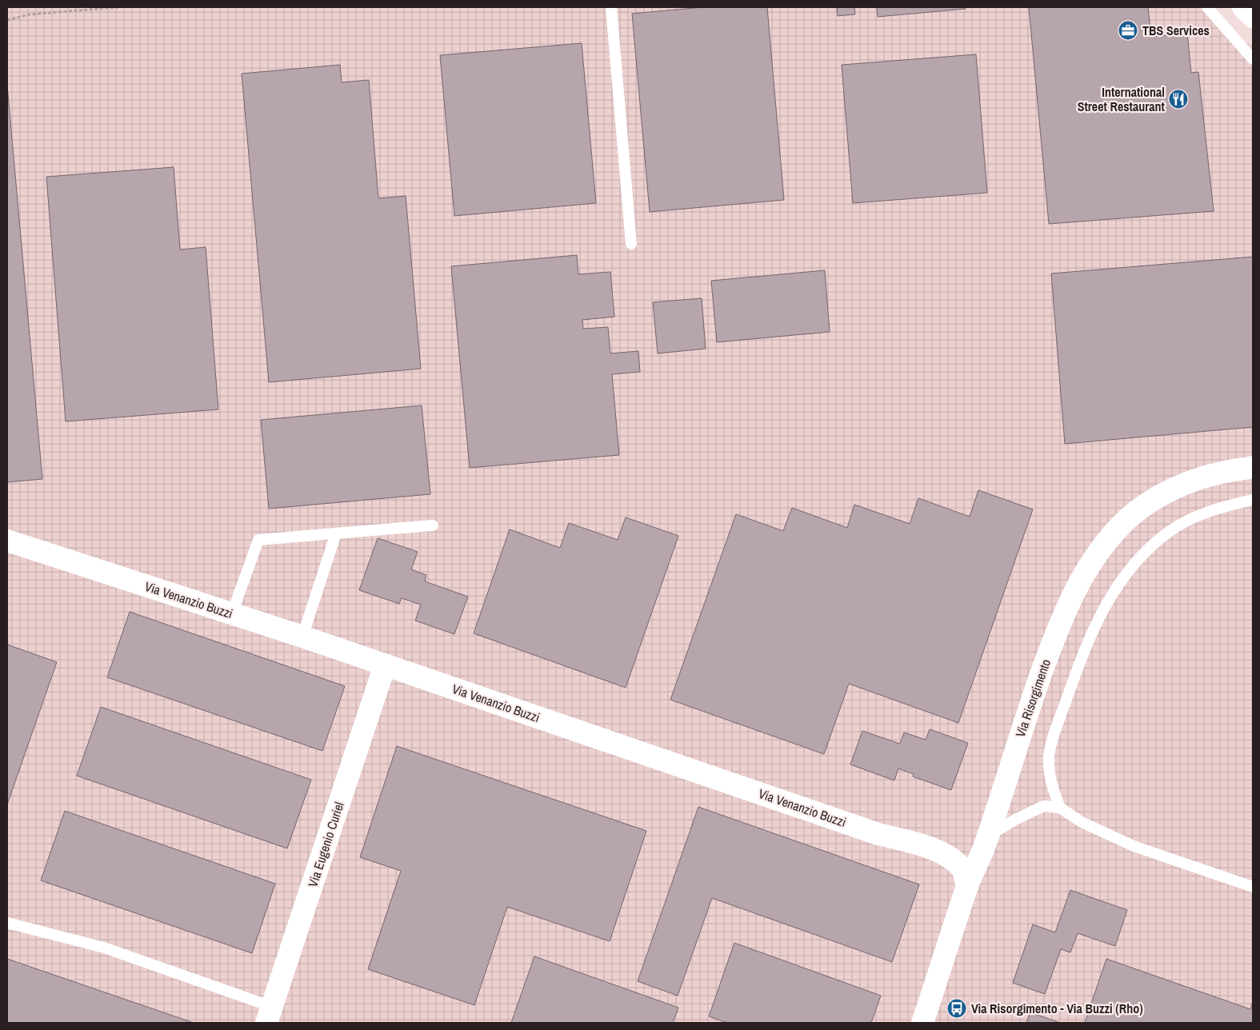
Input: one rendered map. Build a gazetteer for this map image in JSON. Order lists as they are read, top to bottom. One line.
{"streets":{"street":["Via Venanzio Buzzi","Via Risorgimento","Via Eugenio Curiel"]},"crossings":[["Via Venanzio Buzzi","Via Risorgimento"],["Via Venanzio Buzzi","Via Eugenio Curiel"]],"places":{"office":["TBS Services"],"restaurant":["International Street Restaurant"],"bus stop":["Via Risorgimento - Via Buzzi (Rho)"]}}
